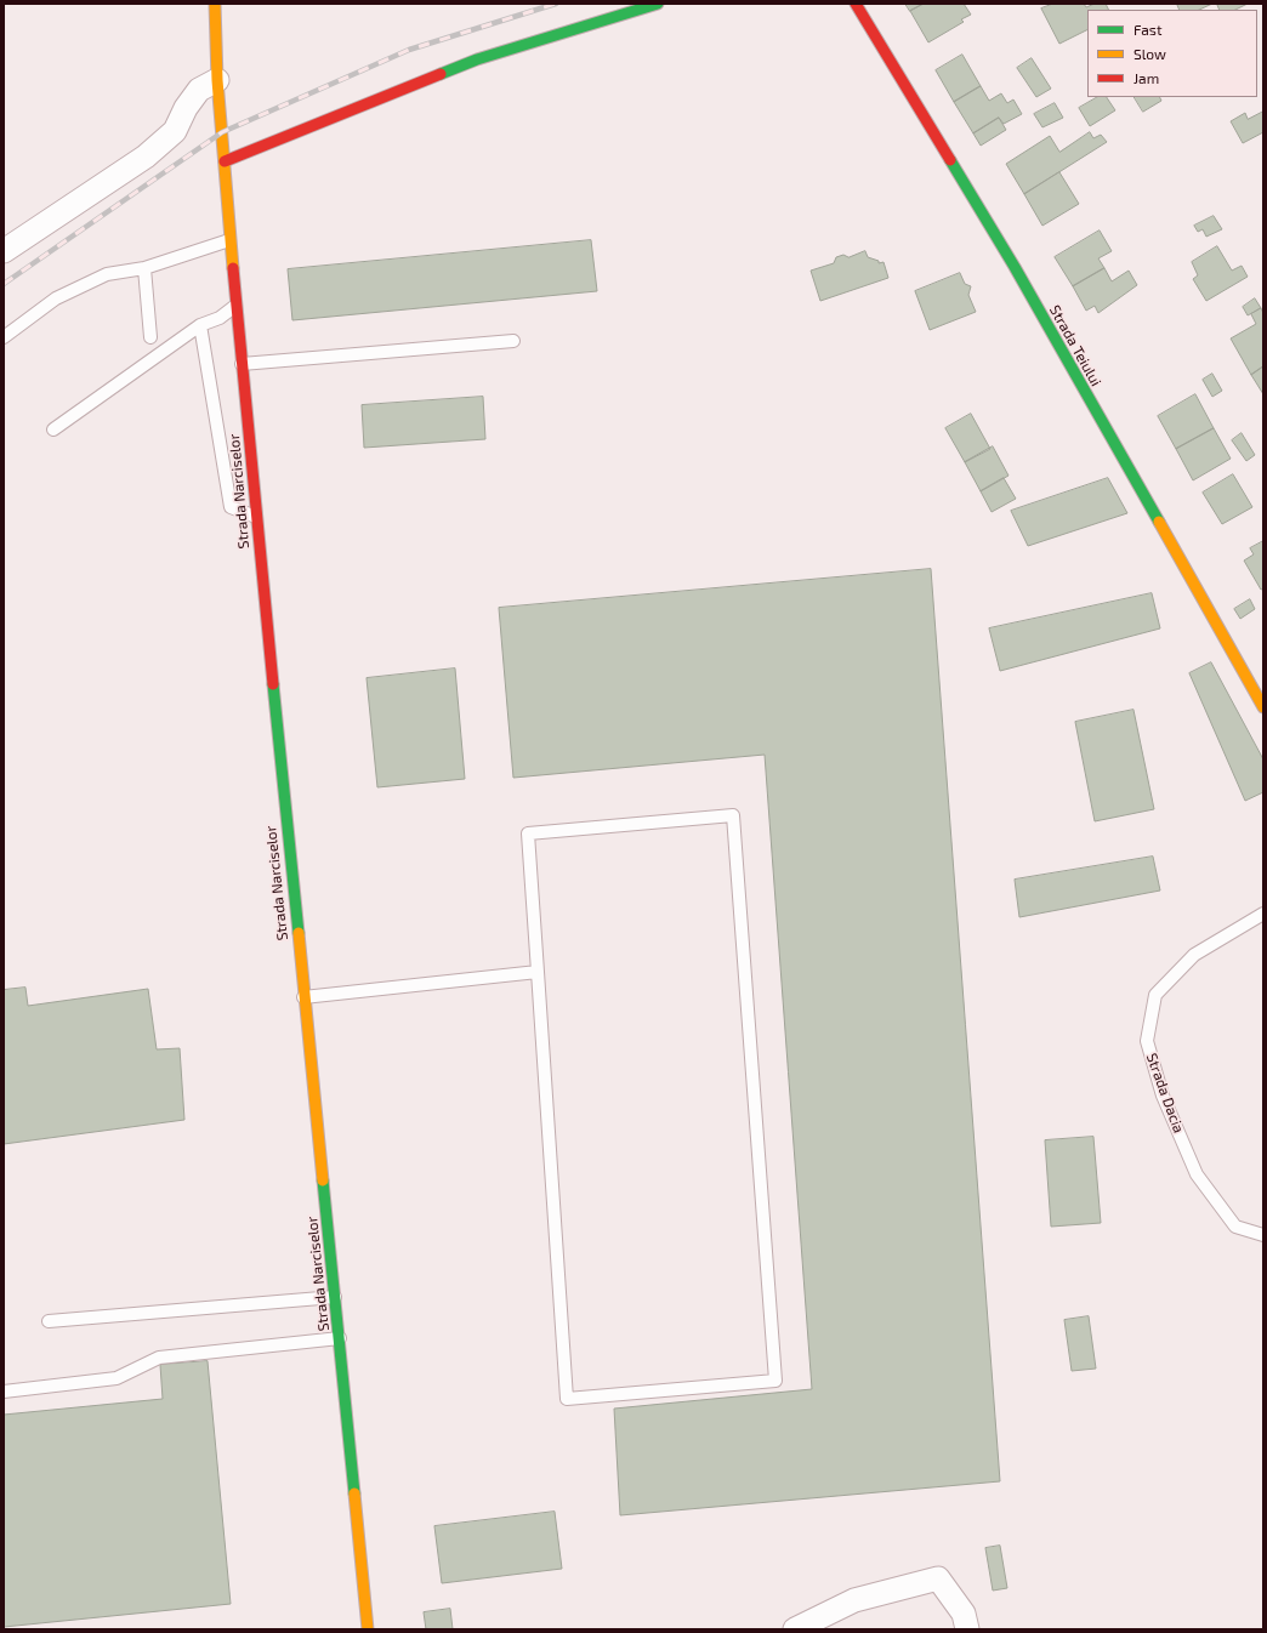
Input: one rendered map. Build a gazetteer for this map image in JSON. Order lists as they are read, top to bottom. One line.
{"streets":{"main road":["Strada Teiului","Strada Narciselor"],"lane":["Strada Dacia"]},"legend":["Fast","Slow","Jam"]}
